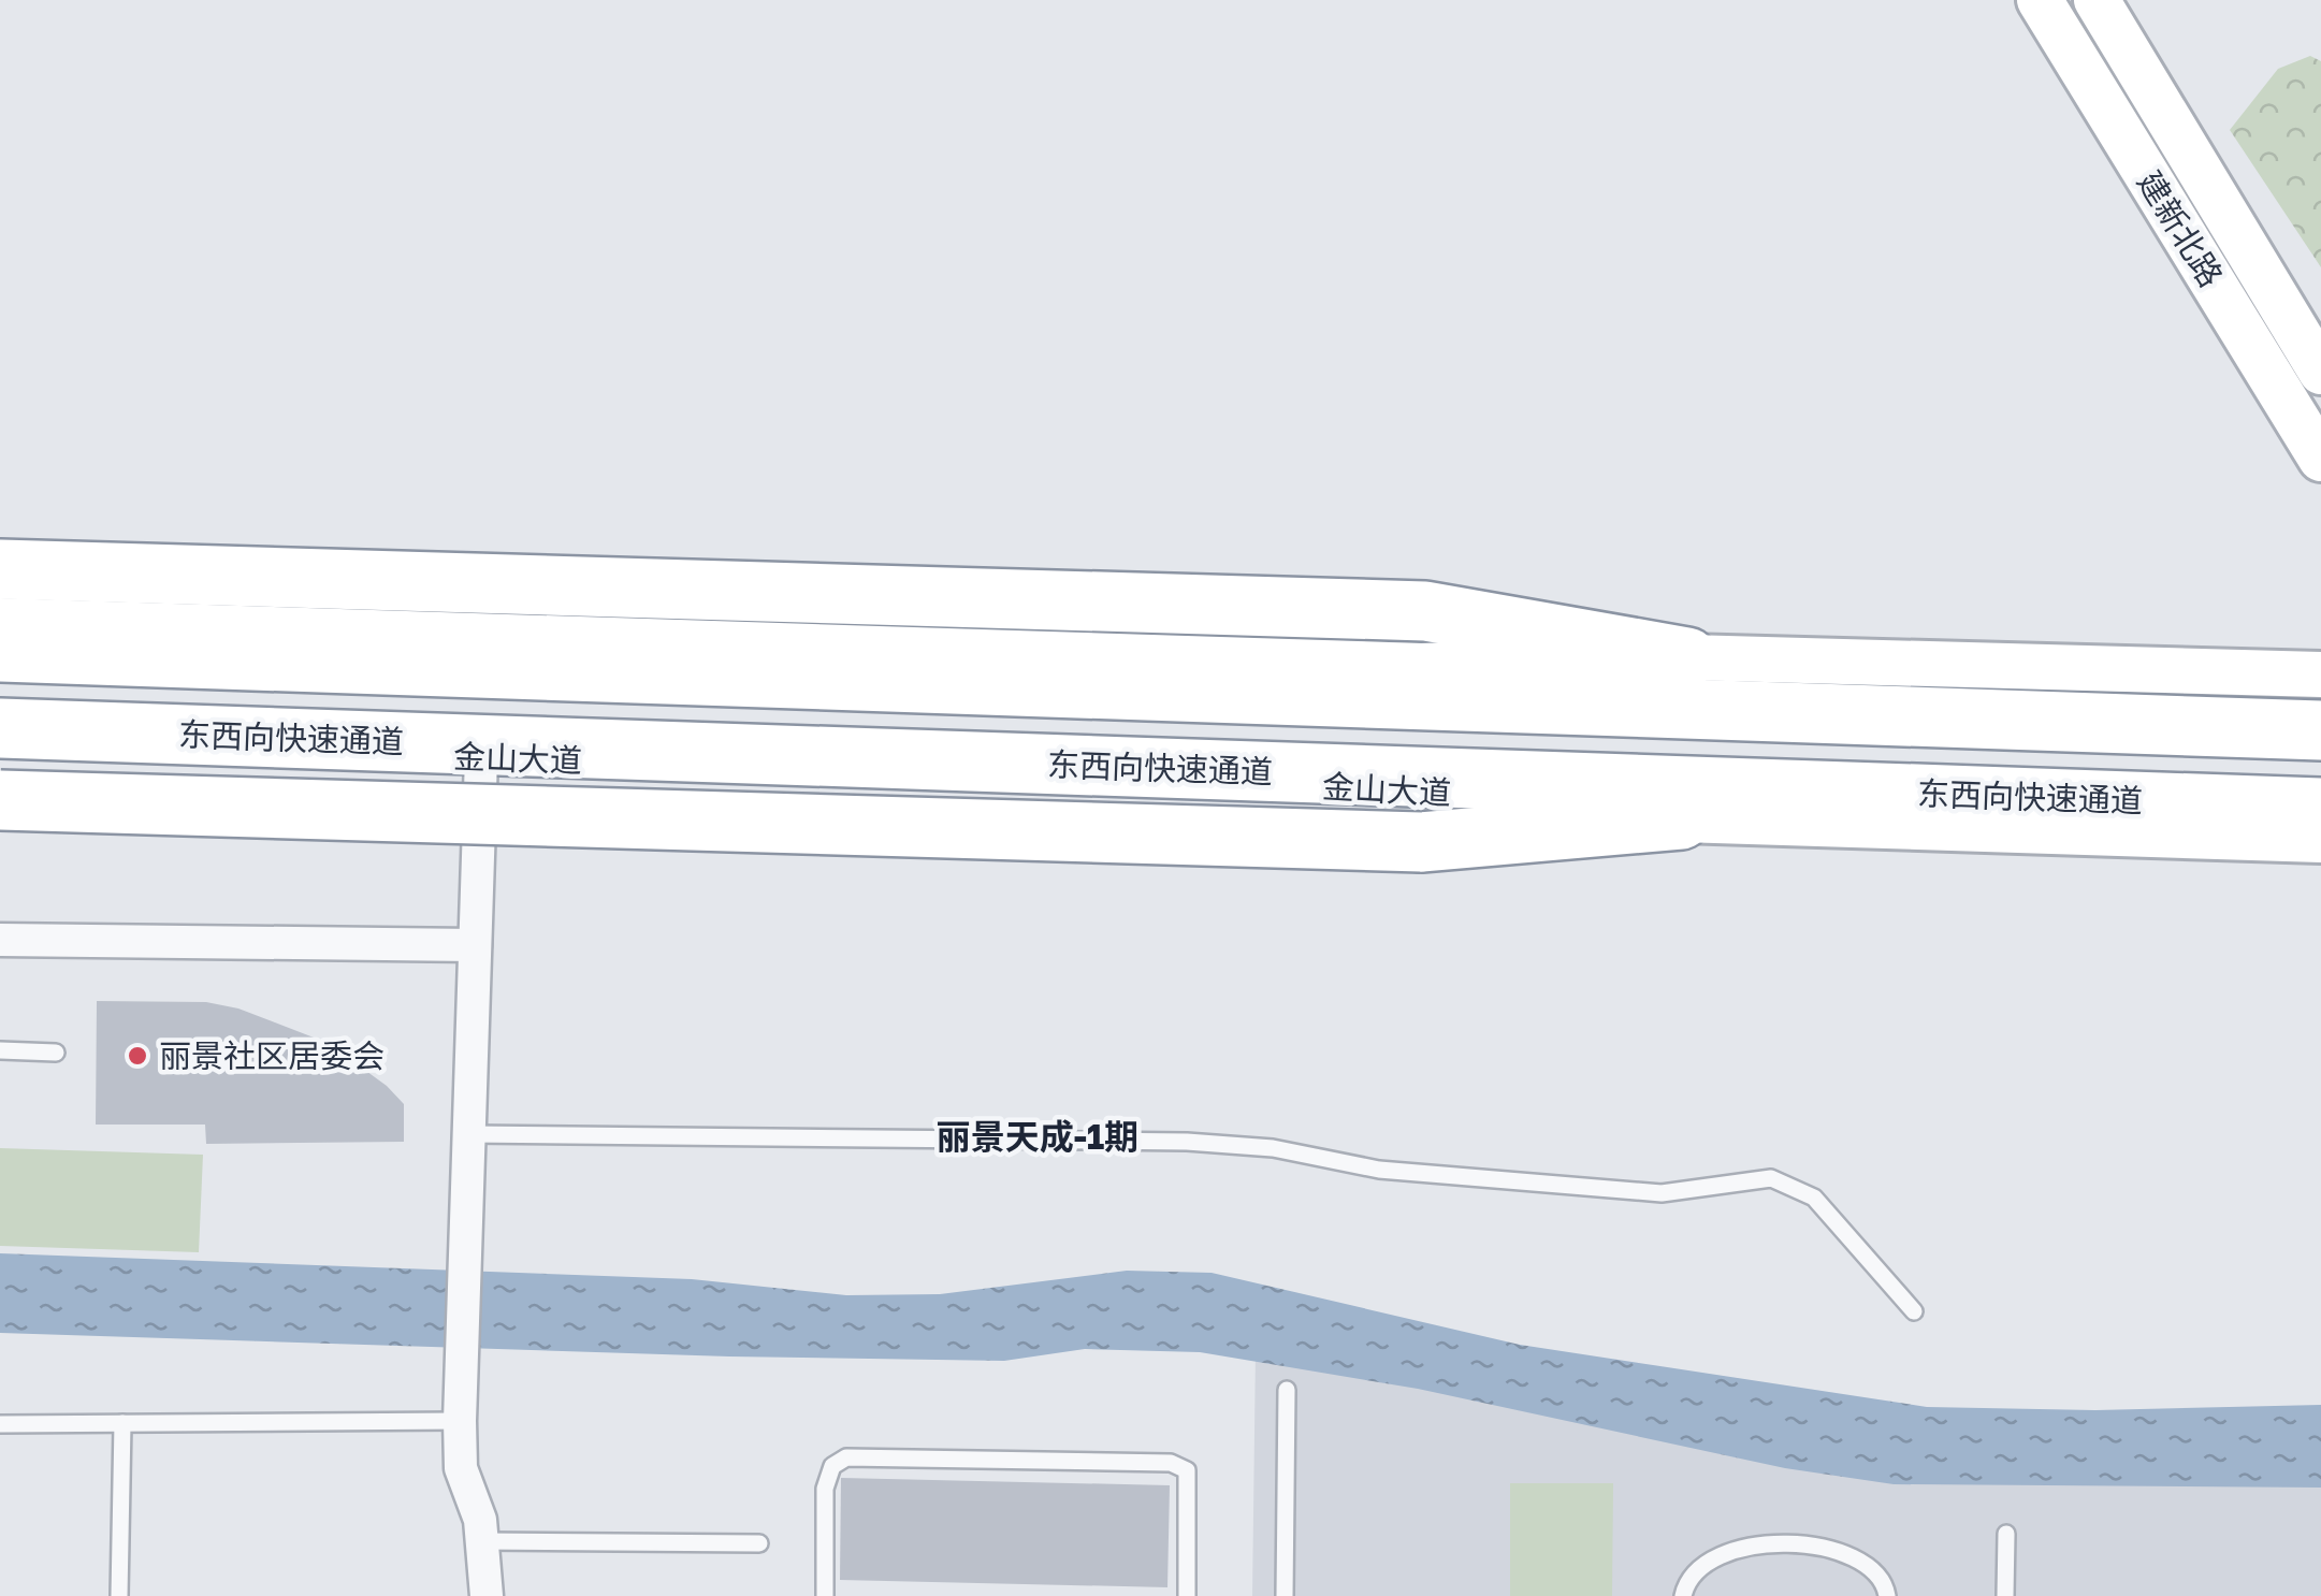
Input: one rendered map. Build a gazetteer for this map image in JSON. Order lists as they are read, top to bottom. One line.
{"streets":{"highway":["东西向快速通道"],"main road":["建新北路","金山大道"]},"districts":["丽景天成-1期"],"places":["丽景社区居委会"]}
